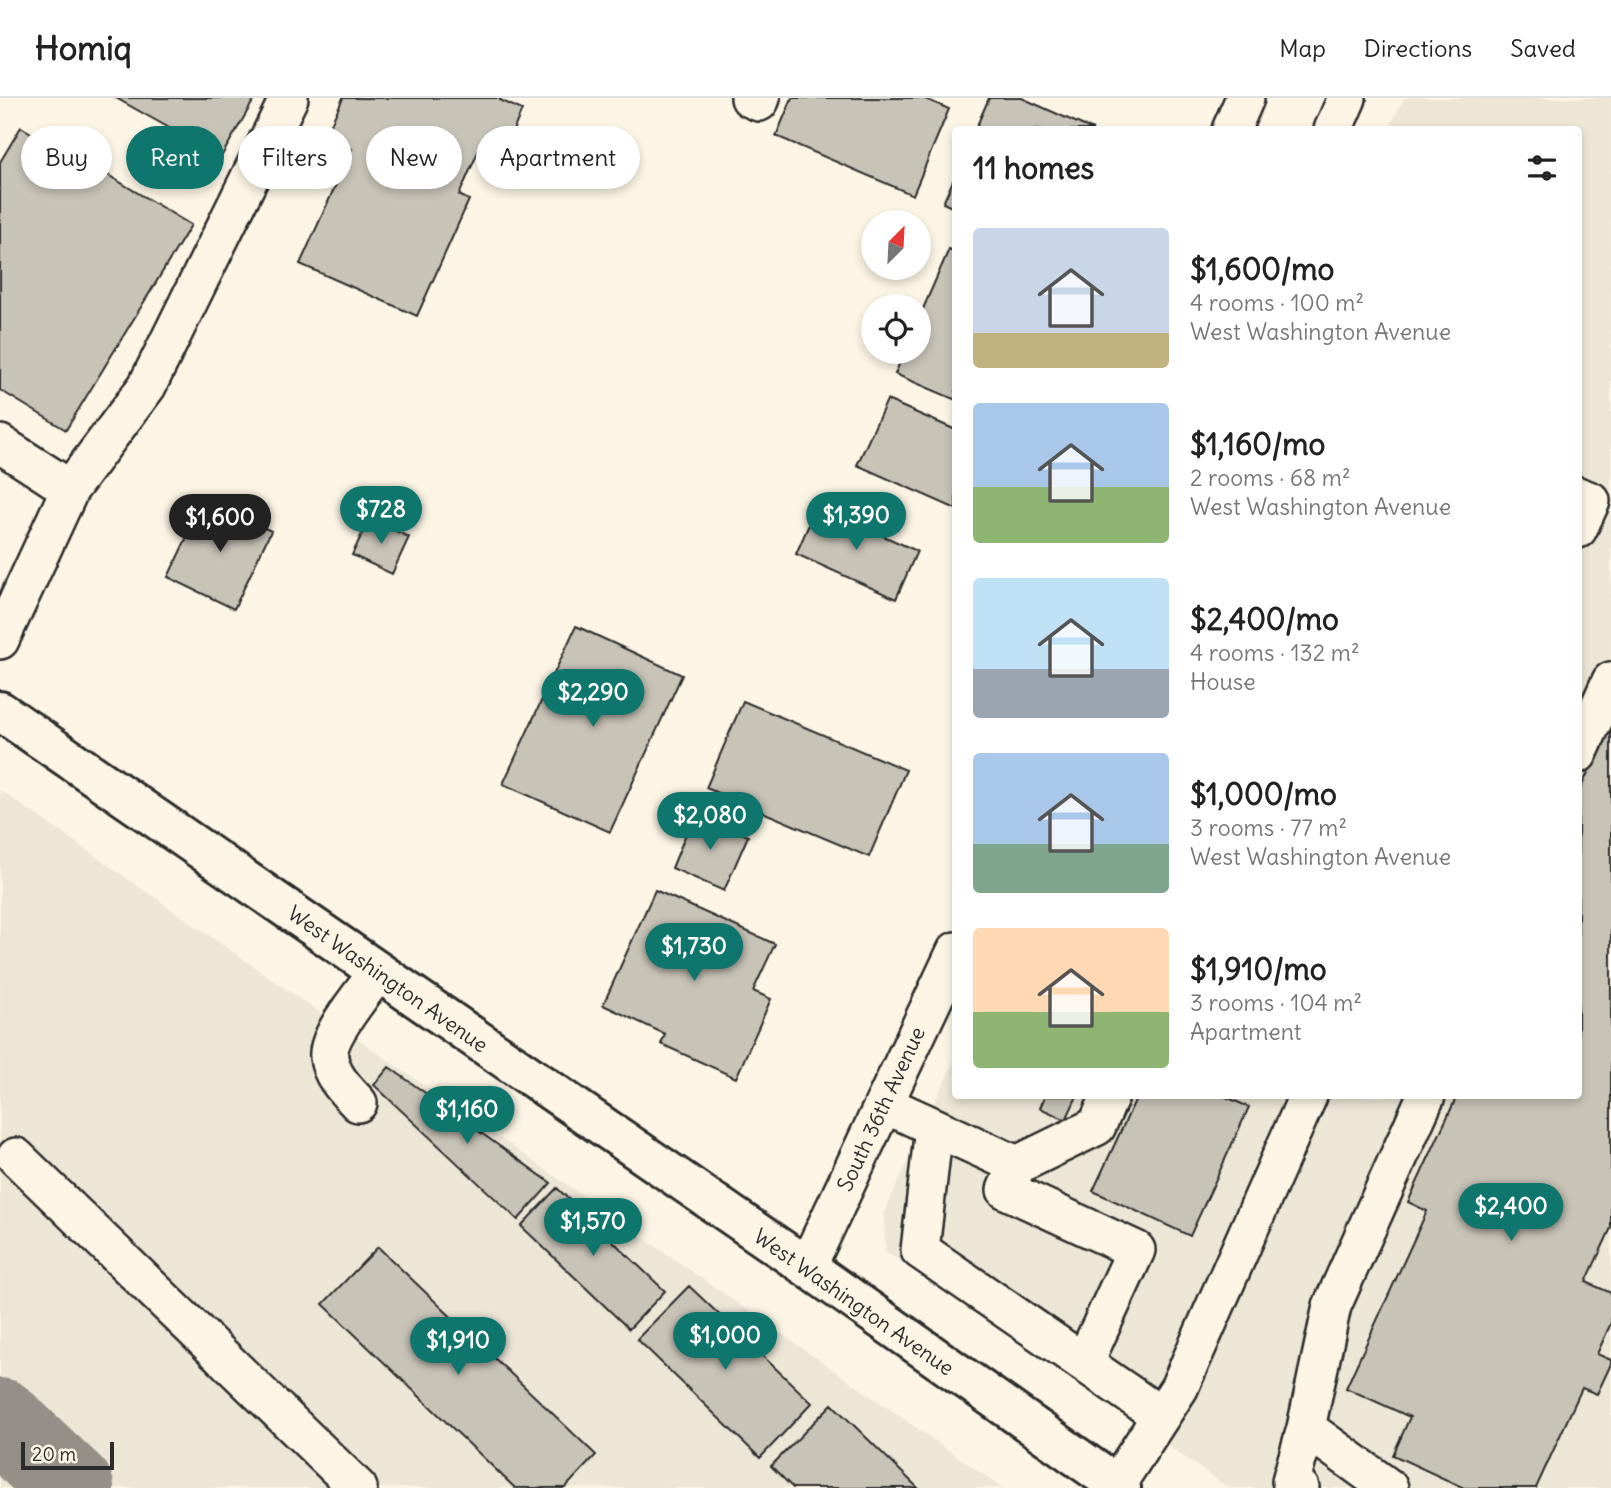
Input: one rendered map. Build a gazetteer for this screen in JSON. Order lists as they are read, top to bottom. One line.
{"streets":{"main road":["West Washington Avenue"],"street":["South 36th Avenue"]},"crossings":[["West Washington Avenue","South 36th Avenue"]],"scale_bar":"20 m","north":"top right","page":{"header":"Homiq","nav":["Map","Directions","Saved"],"chip":["Buy","Rent","Filters","New","Apartment"],"heading":"11 homes","list":[{"name":"$1,600/mo","note":"4 rooms · 100 m² · West Washington Avenue"},{"name":"$1,160/mo","note":"2 rooms · 68 m² · West Washington Avenue"},{"name":"$2,400/mo","note":"4 rooms · 132 m² · House"},{"name":"$1,000/mo","note":"3 rooms · 77 m² · West Washington Avenue"},{"name":"$1,910/mo","note":"3 rooms · 104 m² · Apartment"}],"price":["$728","$1,390","$1,600","$2,290","$2,080","$1,730","$1,160","$2,400","$1,570","$1,000","$1,910"],"scale":"20 m"}}
